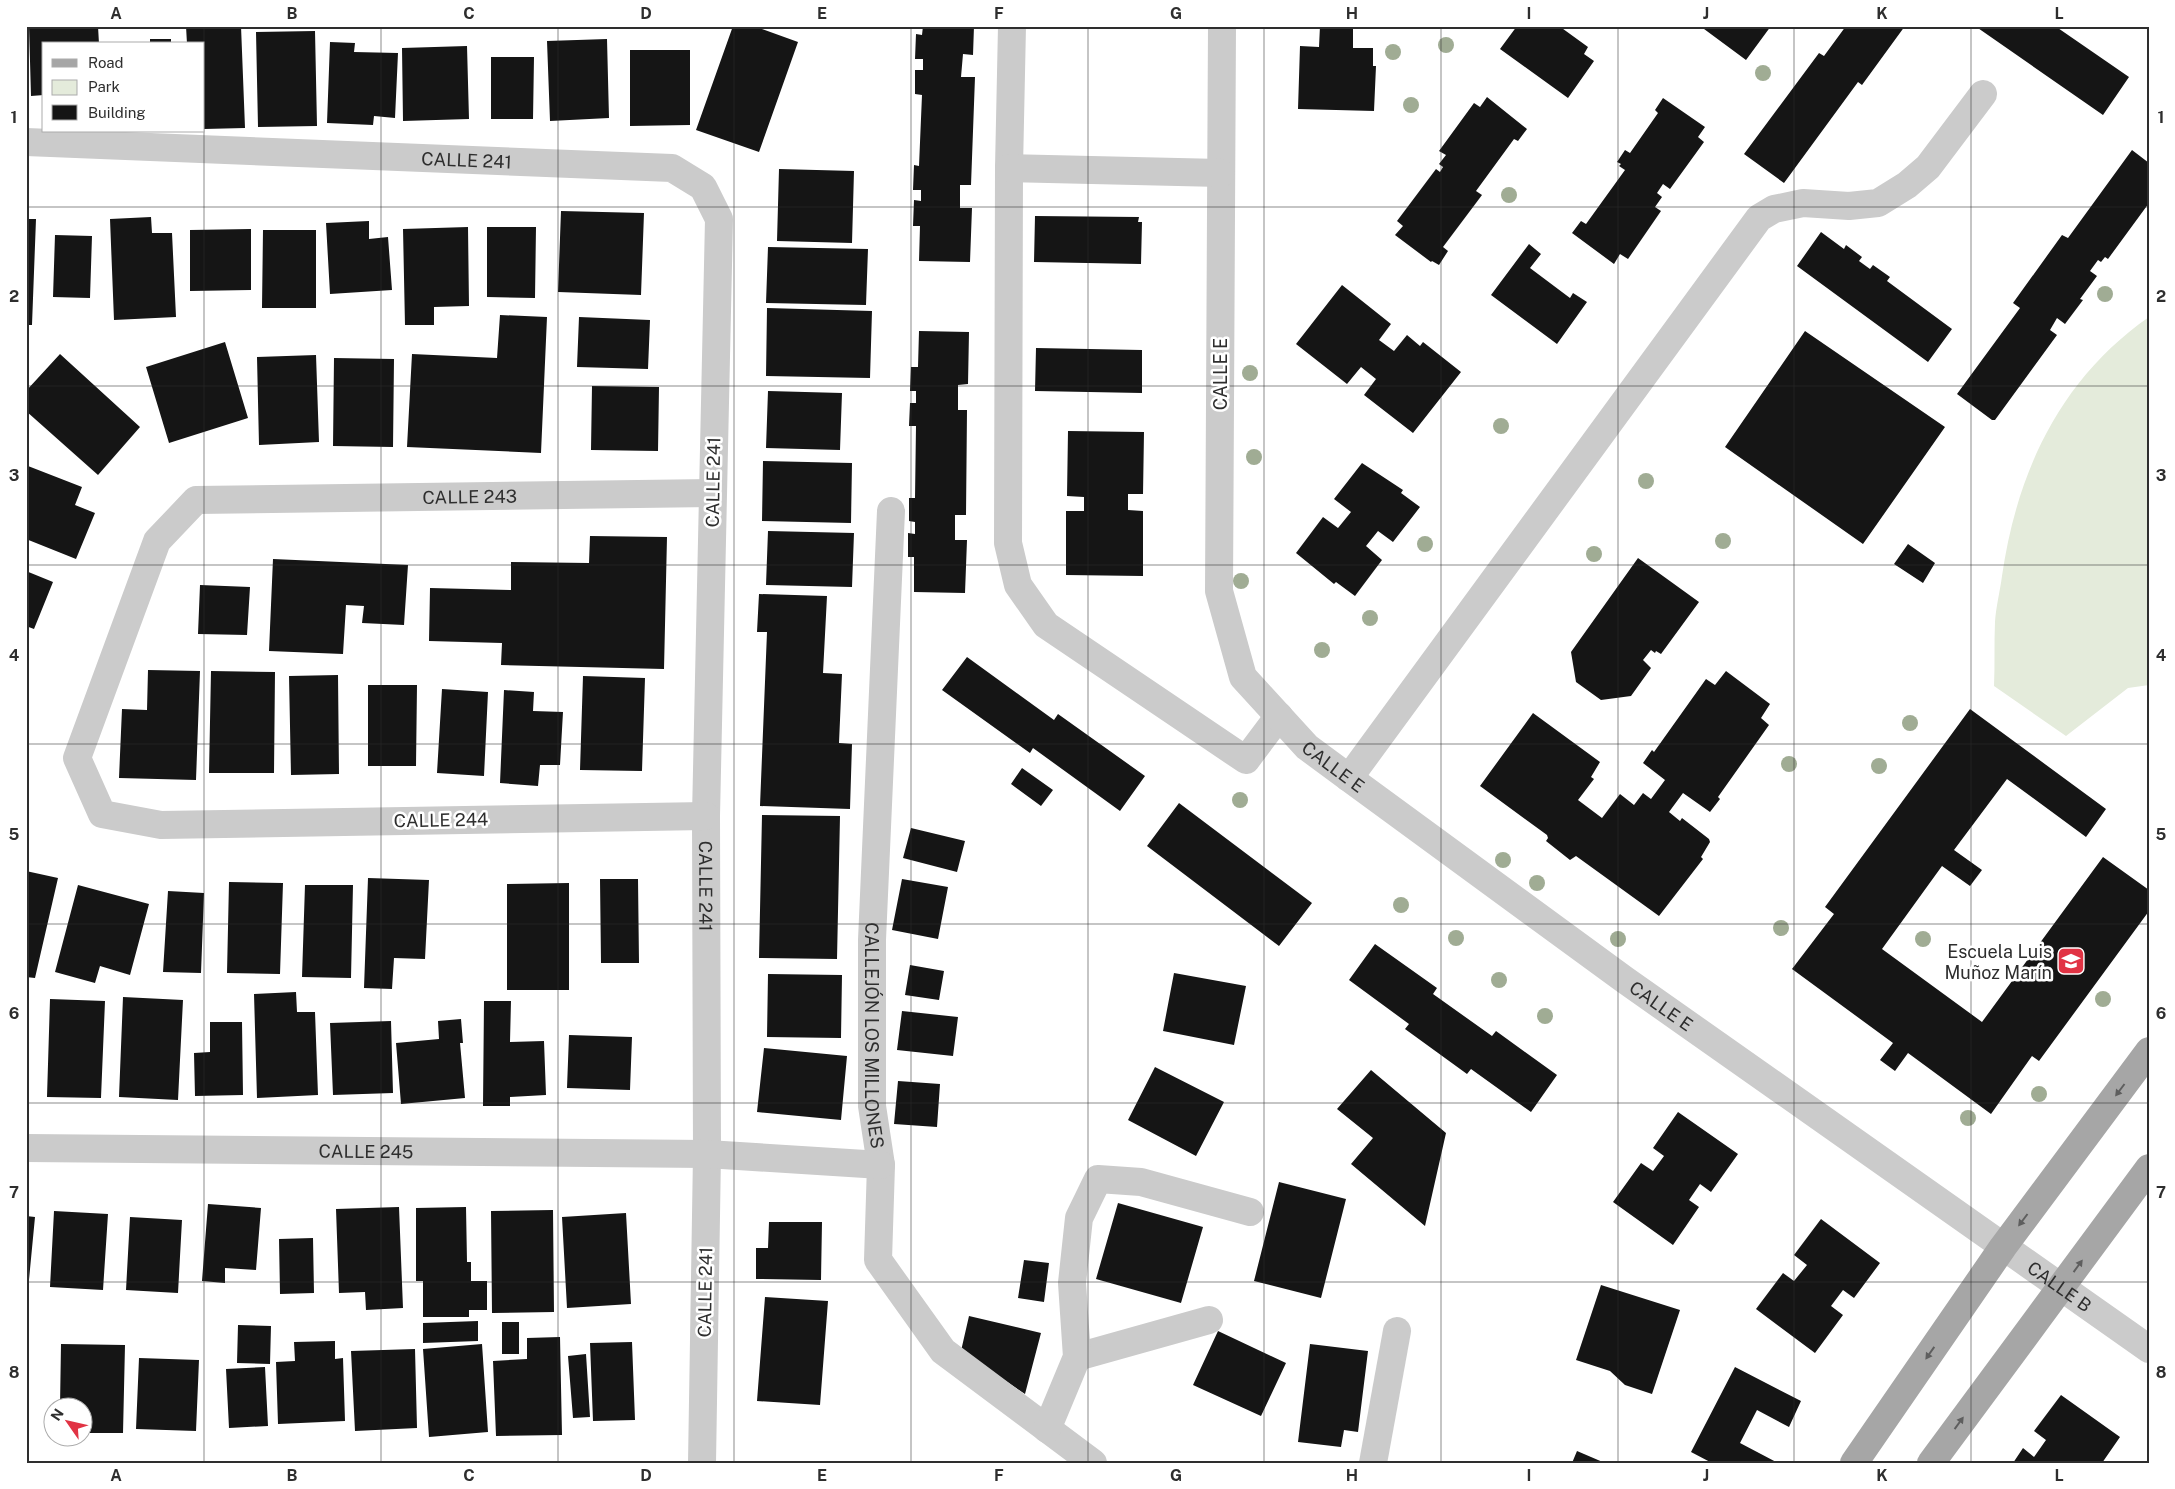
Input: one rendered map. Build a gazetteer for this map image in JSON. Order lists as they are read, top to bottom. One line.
{"streets":{"street":["CALLE 241","CALLE E","CALLE 243","CALLE 244","CALLEJÓN LOS MILLONES","CALLE 245","CALLE B"]},"crossings":[["CALLE 241","CALLE 243"],["CALLE 241","CALLE 244"],["CALLE 241","CALLE 245"],["CALLE E","CALLE B"],["CALLE 243","CALLE 244"],["CALLEJÓN LOS MILLONES","CALLE 245"]],"places":{"school or university":["Escuela Luis Muñoz Marín"]},"legend":["Road","Park","Building"],"north":"top left","grid":{"columns":["A","B","C","D","E","F","G","H","I","J","K","L"],"rows":["1","2","3","4","5","6","7","8"]}}
